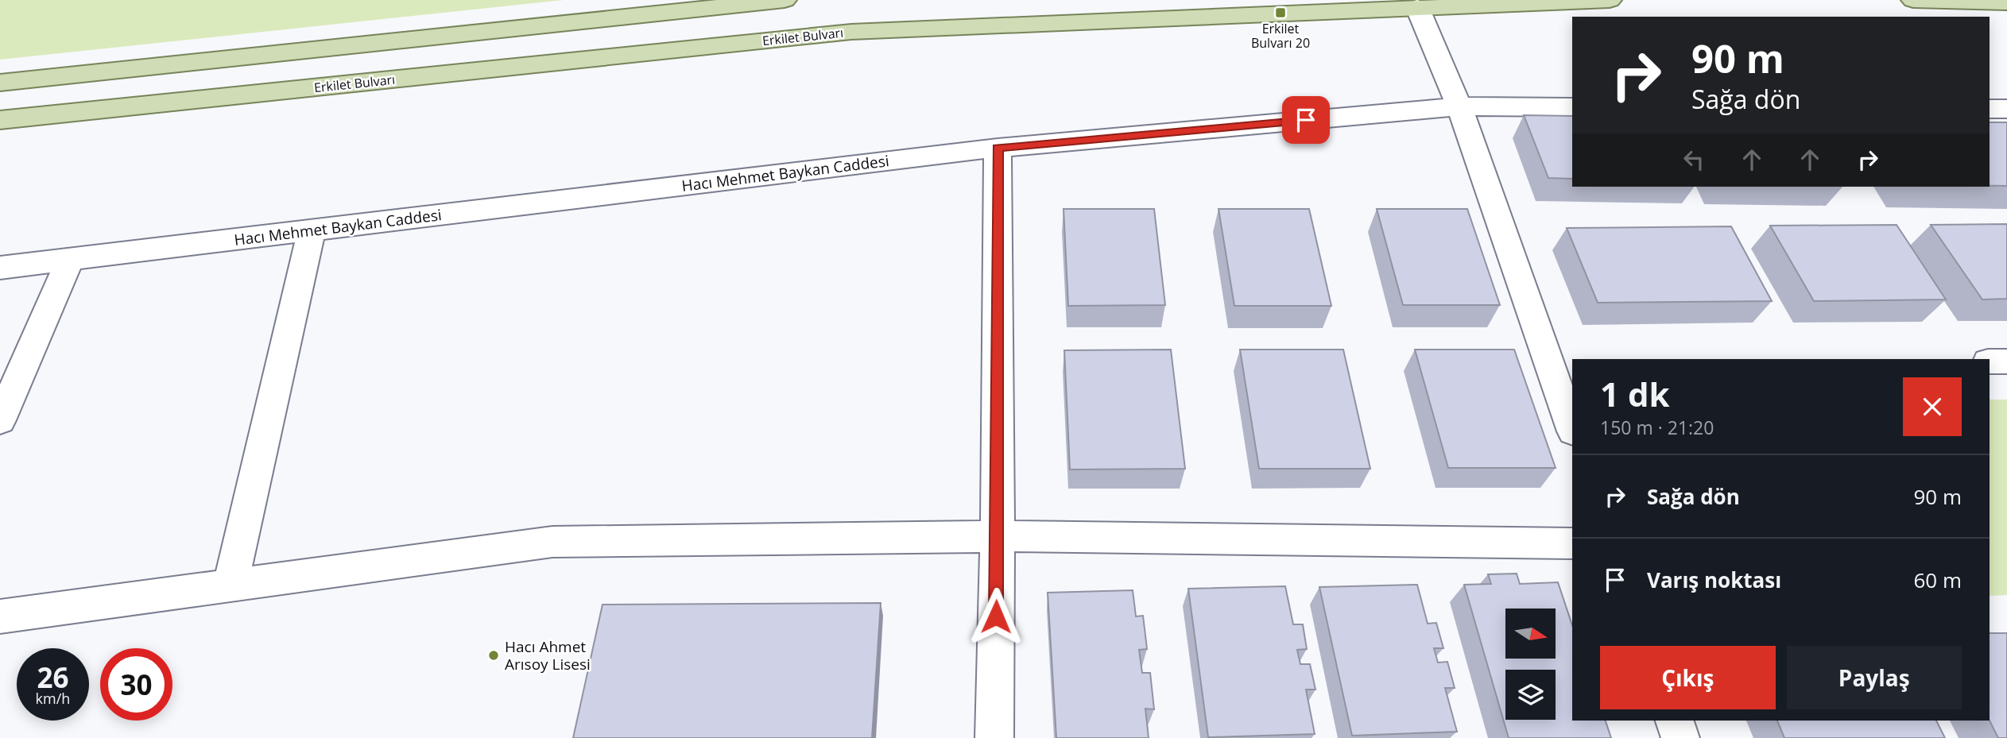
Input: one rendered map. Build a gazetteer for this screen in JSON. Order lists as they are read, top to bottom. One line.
{"streets":{"main road":["Erkilet Bulvarı"],"street":["Hacı Mehmet Baykan Caddesi"]},"places":{"transit":["Erkilet Bulvarı 20"],"other":["Hacı Ahmet Arısoy Lisesi"]},"north":"right","page":{"turn":["90 m","Sağa dön"],"heading":["1 dk","150 m · 21:20"],"list":[{"name":"Sağa dön","value":"90 m"},{"name":"Varış noktası","value":"60 m"}],"buttons":["Çıkış","Paylaş"],"speed":"26 km/h","limit":"30"}}
